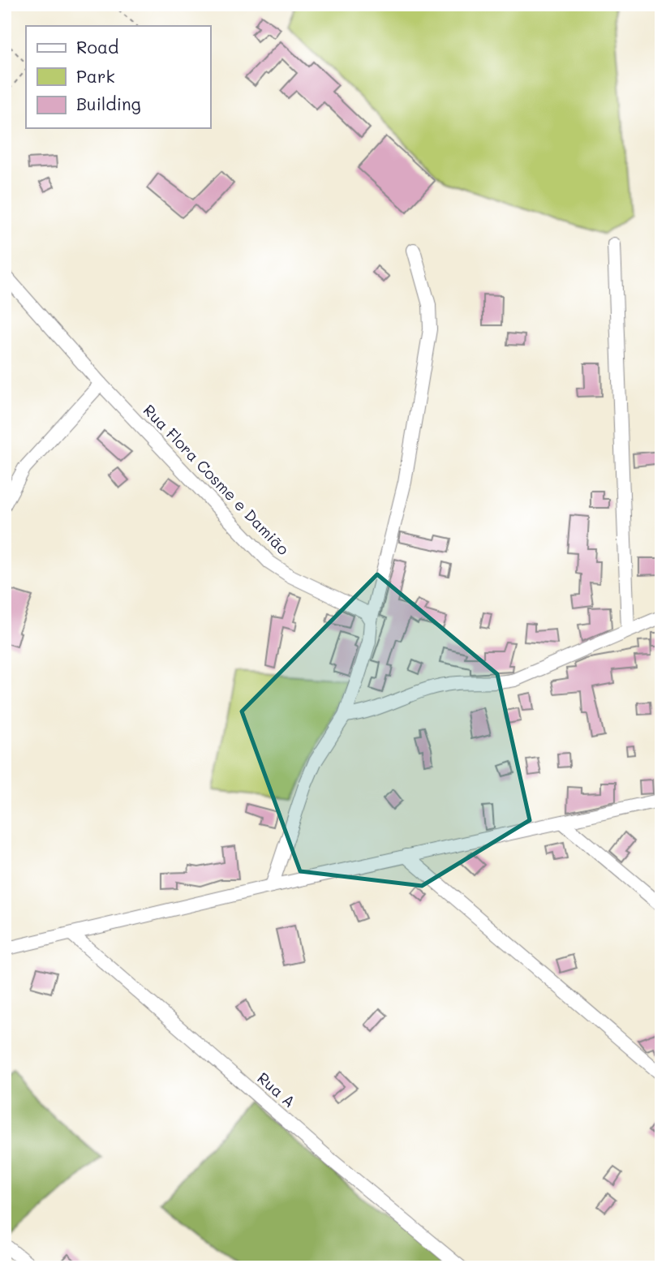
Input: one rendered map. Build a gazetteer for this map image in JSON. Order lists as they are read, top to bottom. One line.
{"streets":{"street":["Rua Flora Cosme e Damião","Rua A"]},"legend":["Road","Park","Building"]}
